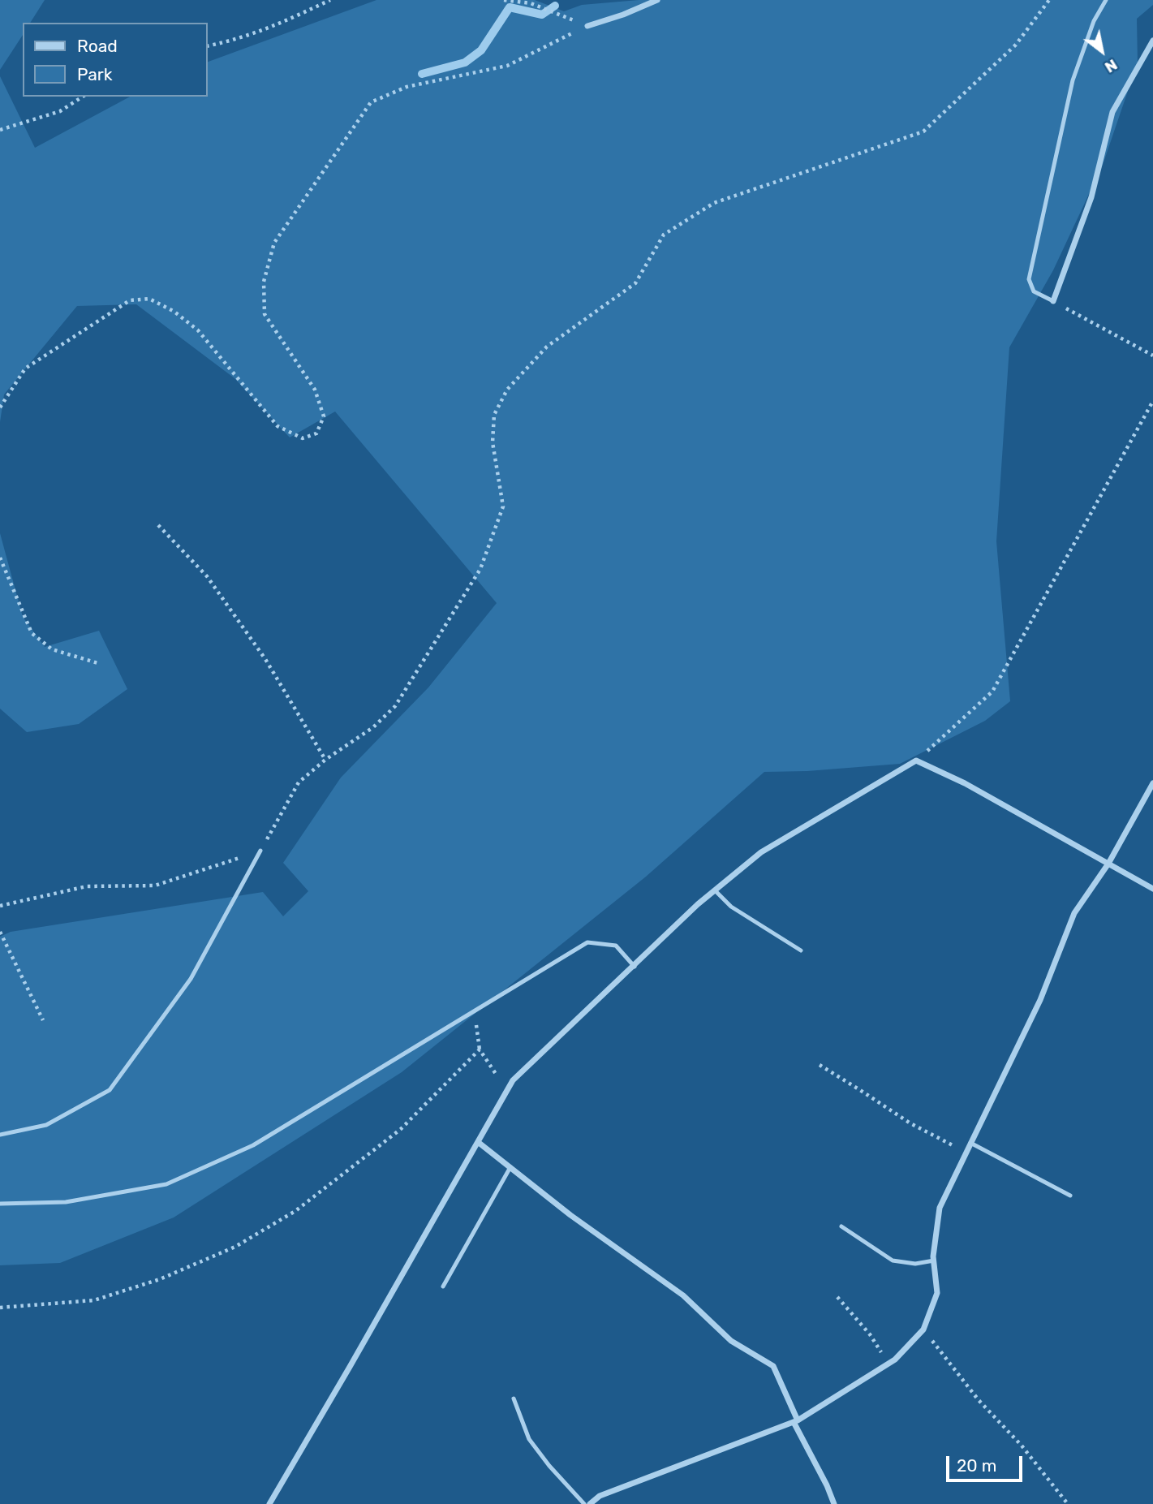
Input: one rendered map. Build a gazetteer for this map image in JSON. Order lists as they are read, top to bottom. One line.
{"legend":["Road","Park"],"scale_bar":"20 m","north":"bottom right"}
